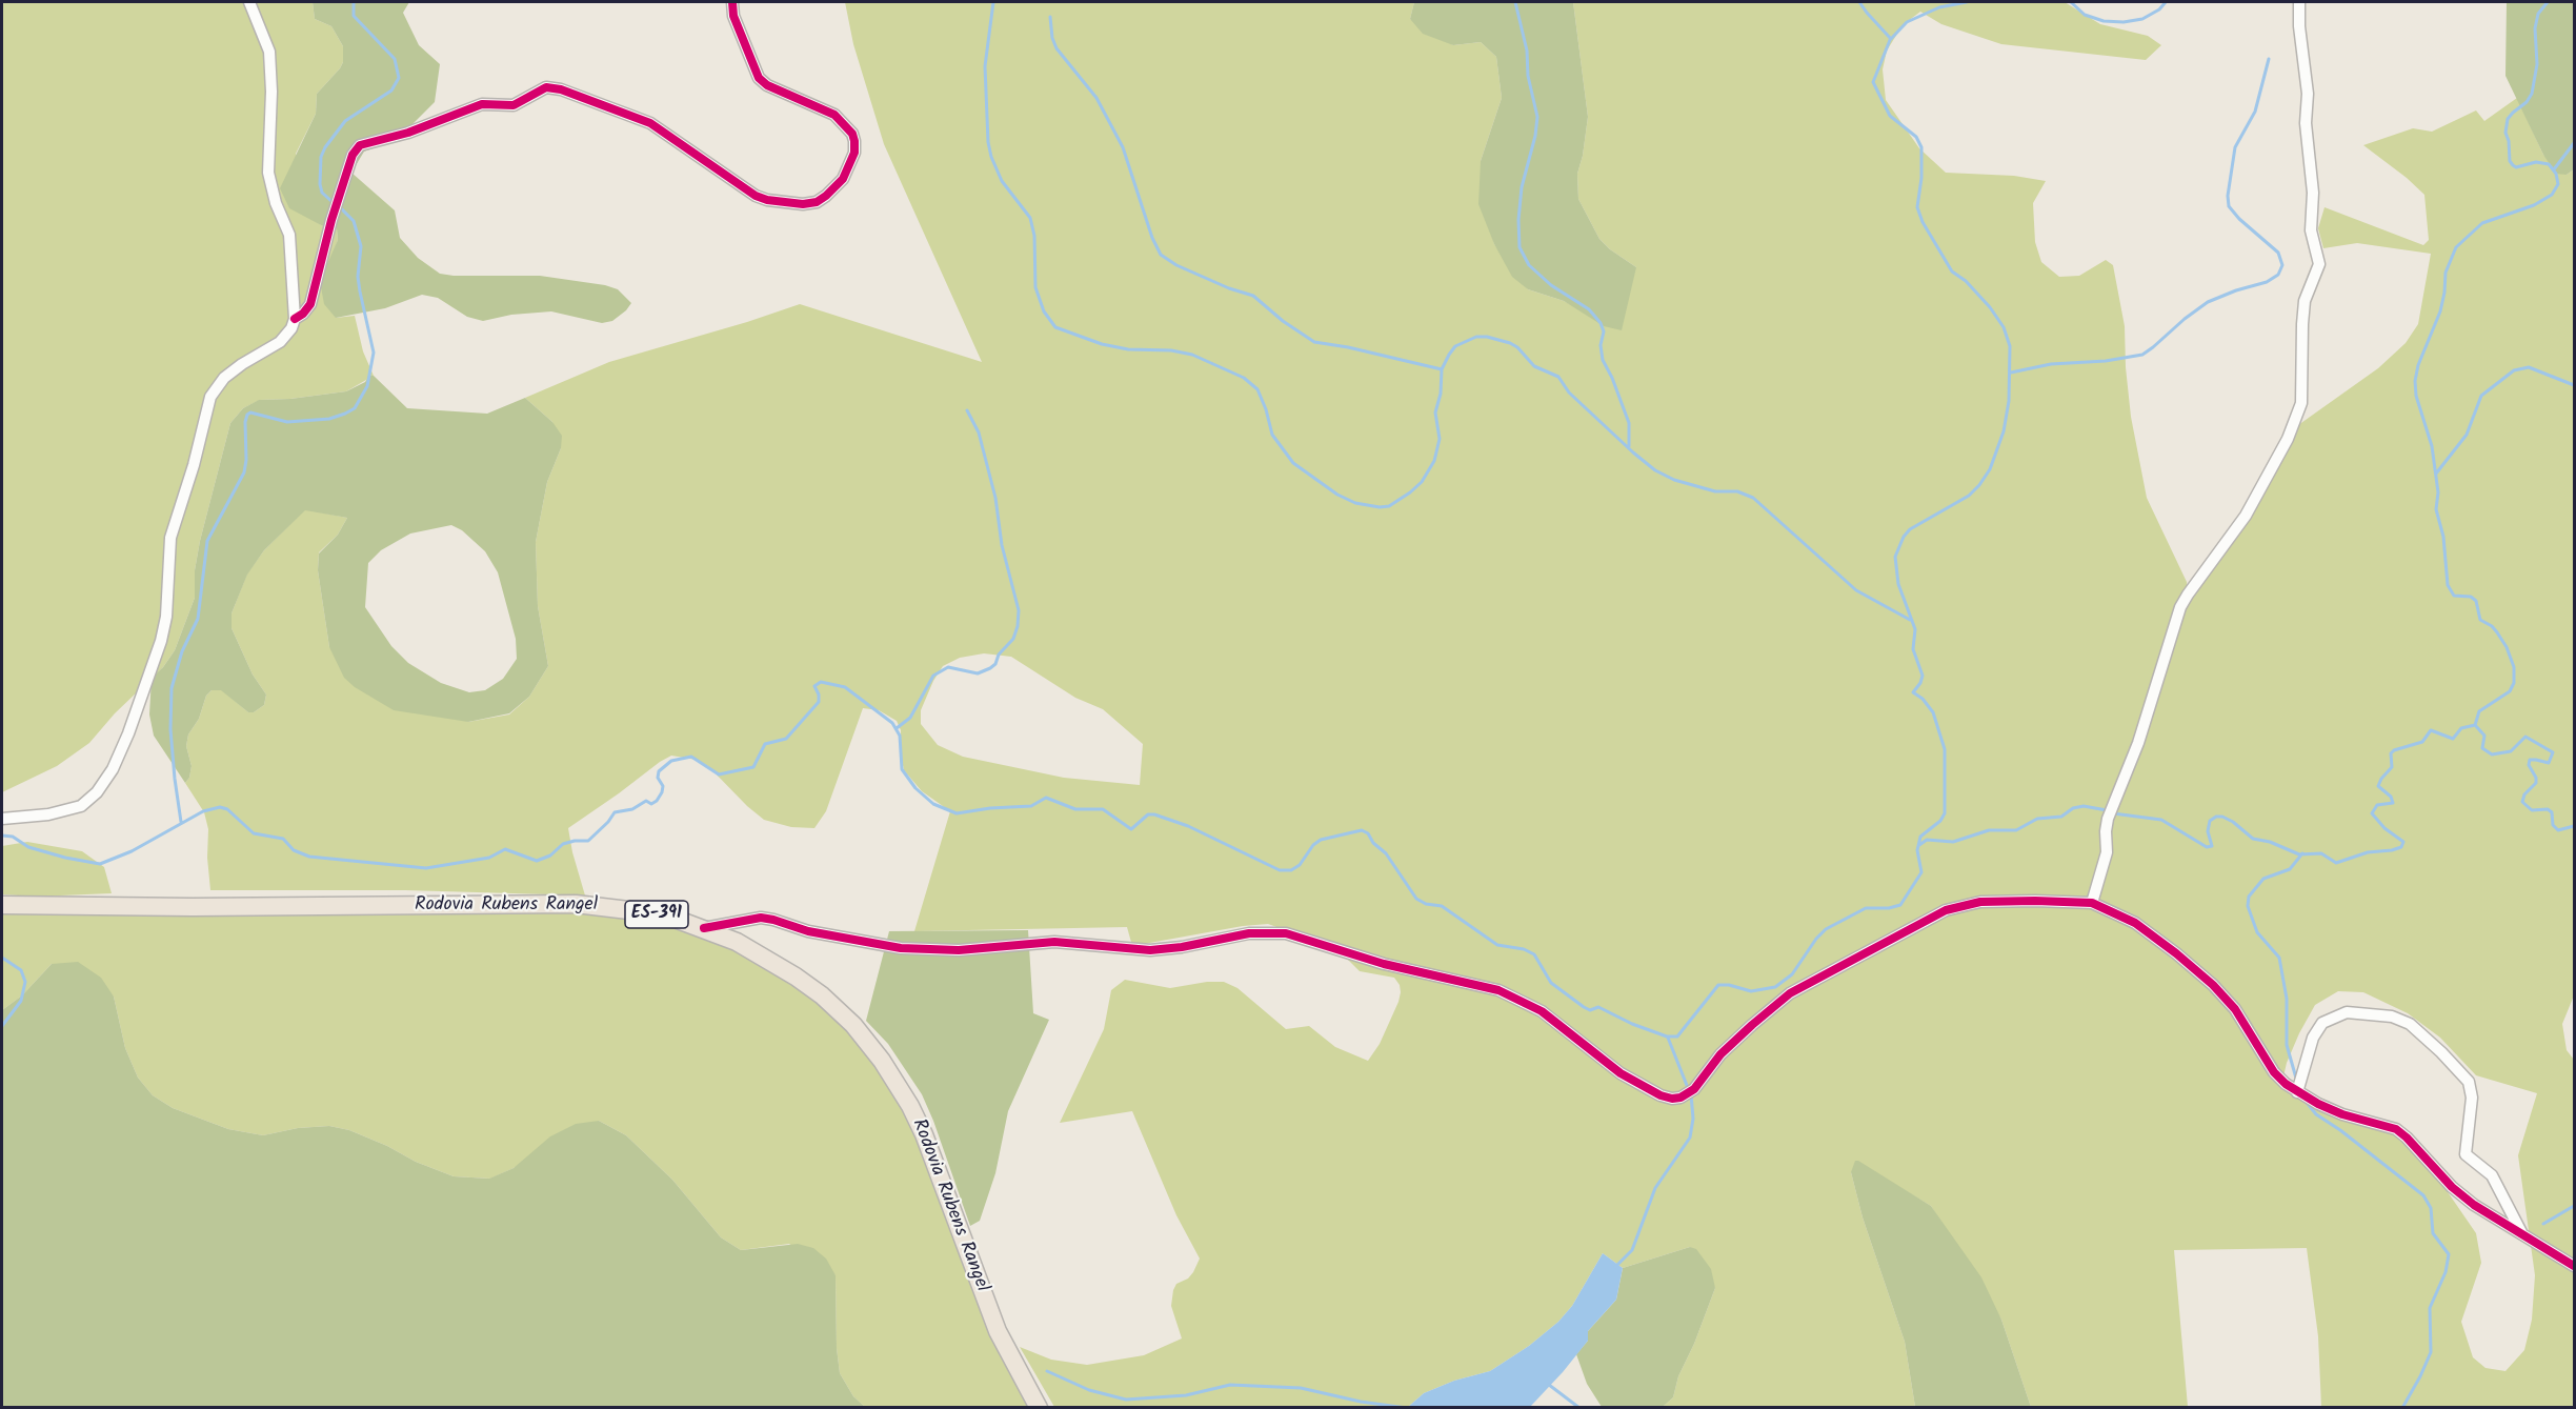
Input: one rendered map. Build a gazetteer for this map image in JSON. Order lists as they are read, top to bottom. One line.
{"streets":{"main road":["Rodovia Rubens Rangel","ES-391"]}}
